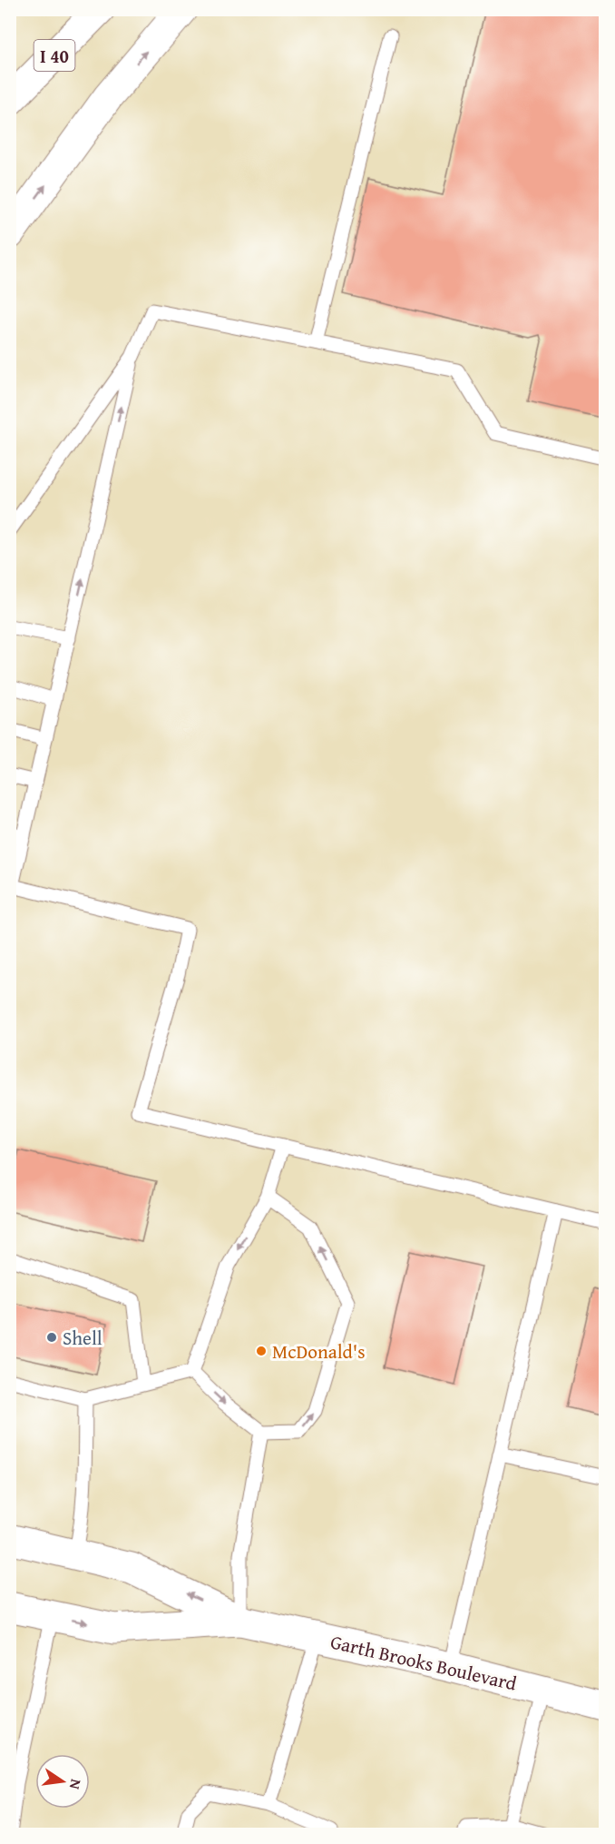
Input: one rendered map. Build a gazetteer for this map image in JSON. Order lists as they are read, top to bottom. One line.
{"streets":{"main road":["I 40","Garth Brooks Boulevard"]},"places":["Shell","McDonald's"],"north":"right"}
